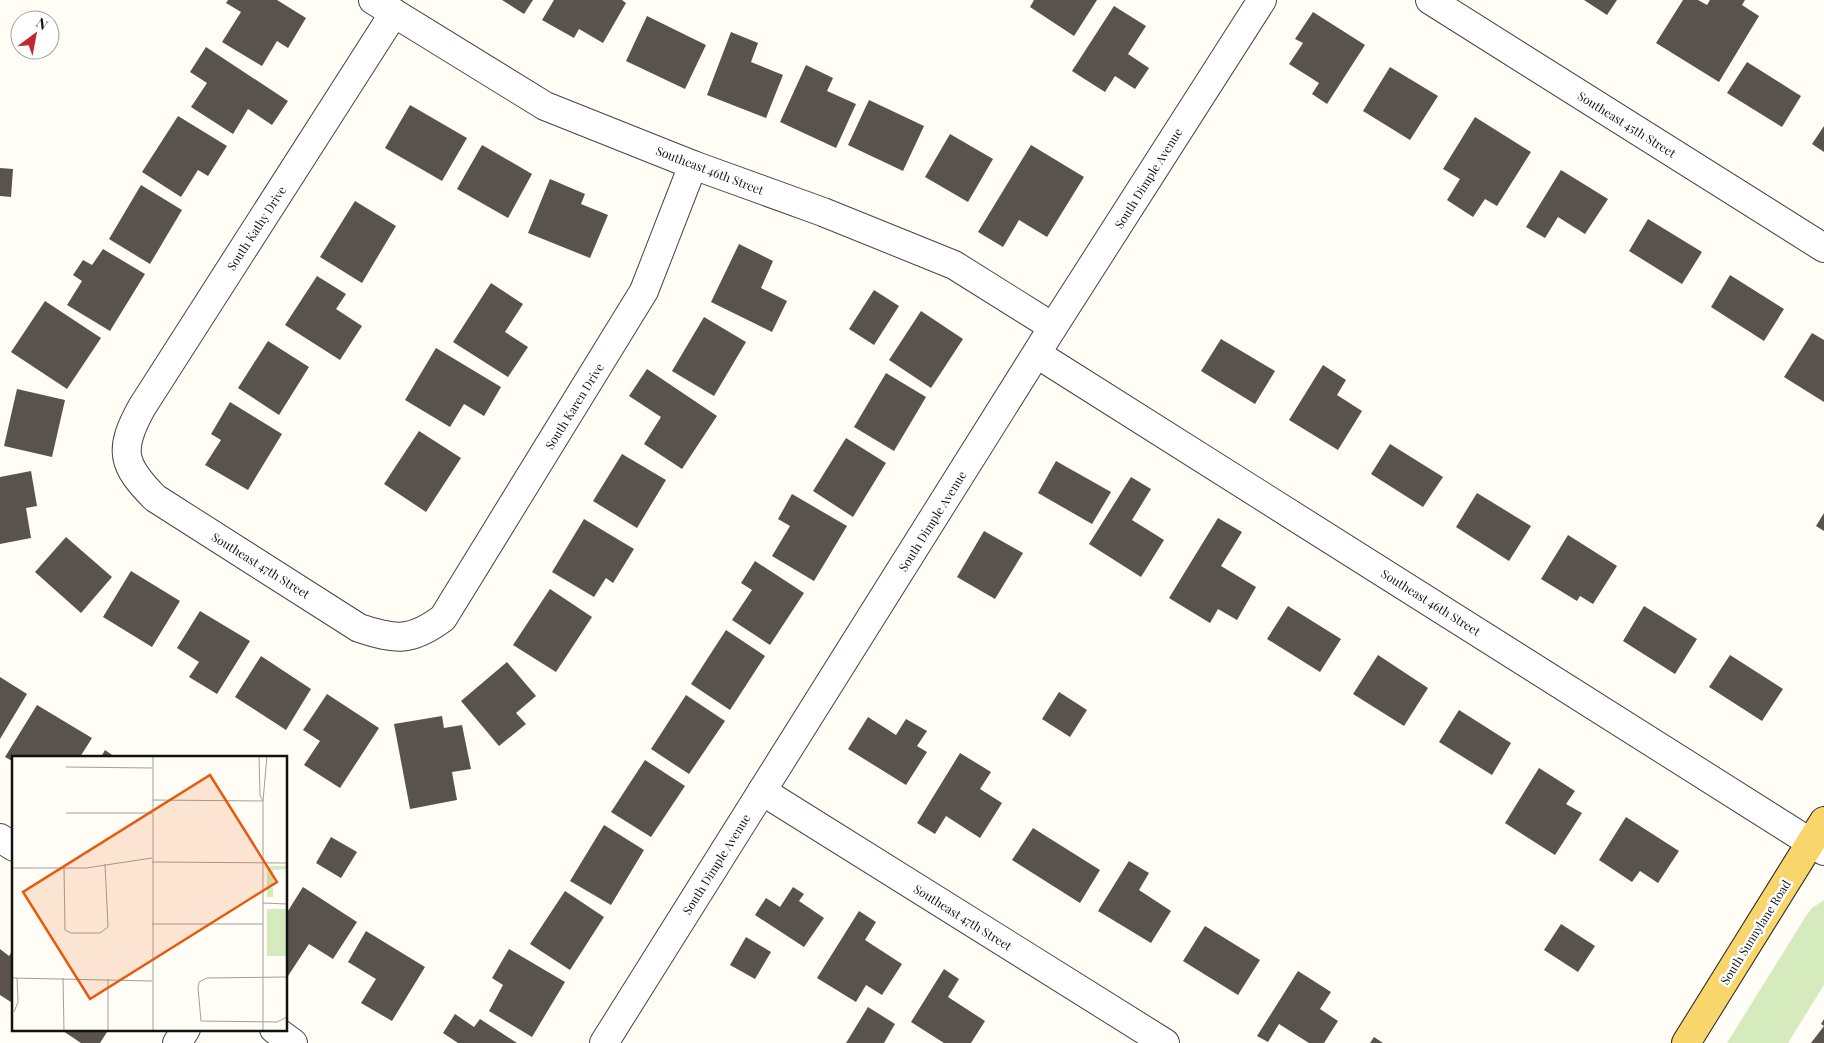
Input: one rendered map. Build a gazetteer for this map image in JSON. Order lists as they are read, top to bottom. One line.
{"streets":{"main road":["South Sunnylane Road"],"street":["Southeast 45th Street","Southeast 46th Street","South Dimple Avenue","South Kathy Drive","South Karen Drive","Southeast 47th Street"]},"crossings":[["Southeast 46th Street","South Dimple Avenue"],["Southeast 46th Street","South Kathy Drive"],["Southeast 46th Street","South Karen Drive"],["Southeast 46th Street","South Sunnylane Road"],["South Dimple Avenue","Southeast 47th Street"],["South Kathy Drive","Southeast 47th Street"],["South Karen Drive","Southeast 47th Street"]],"north":"top right"}
